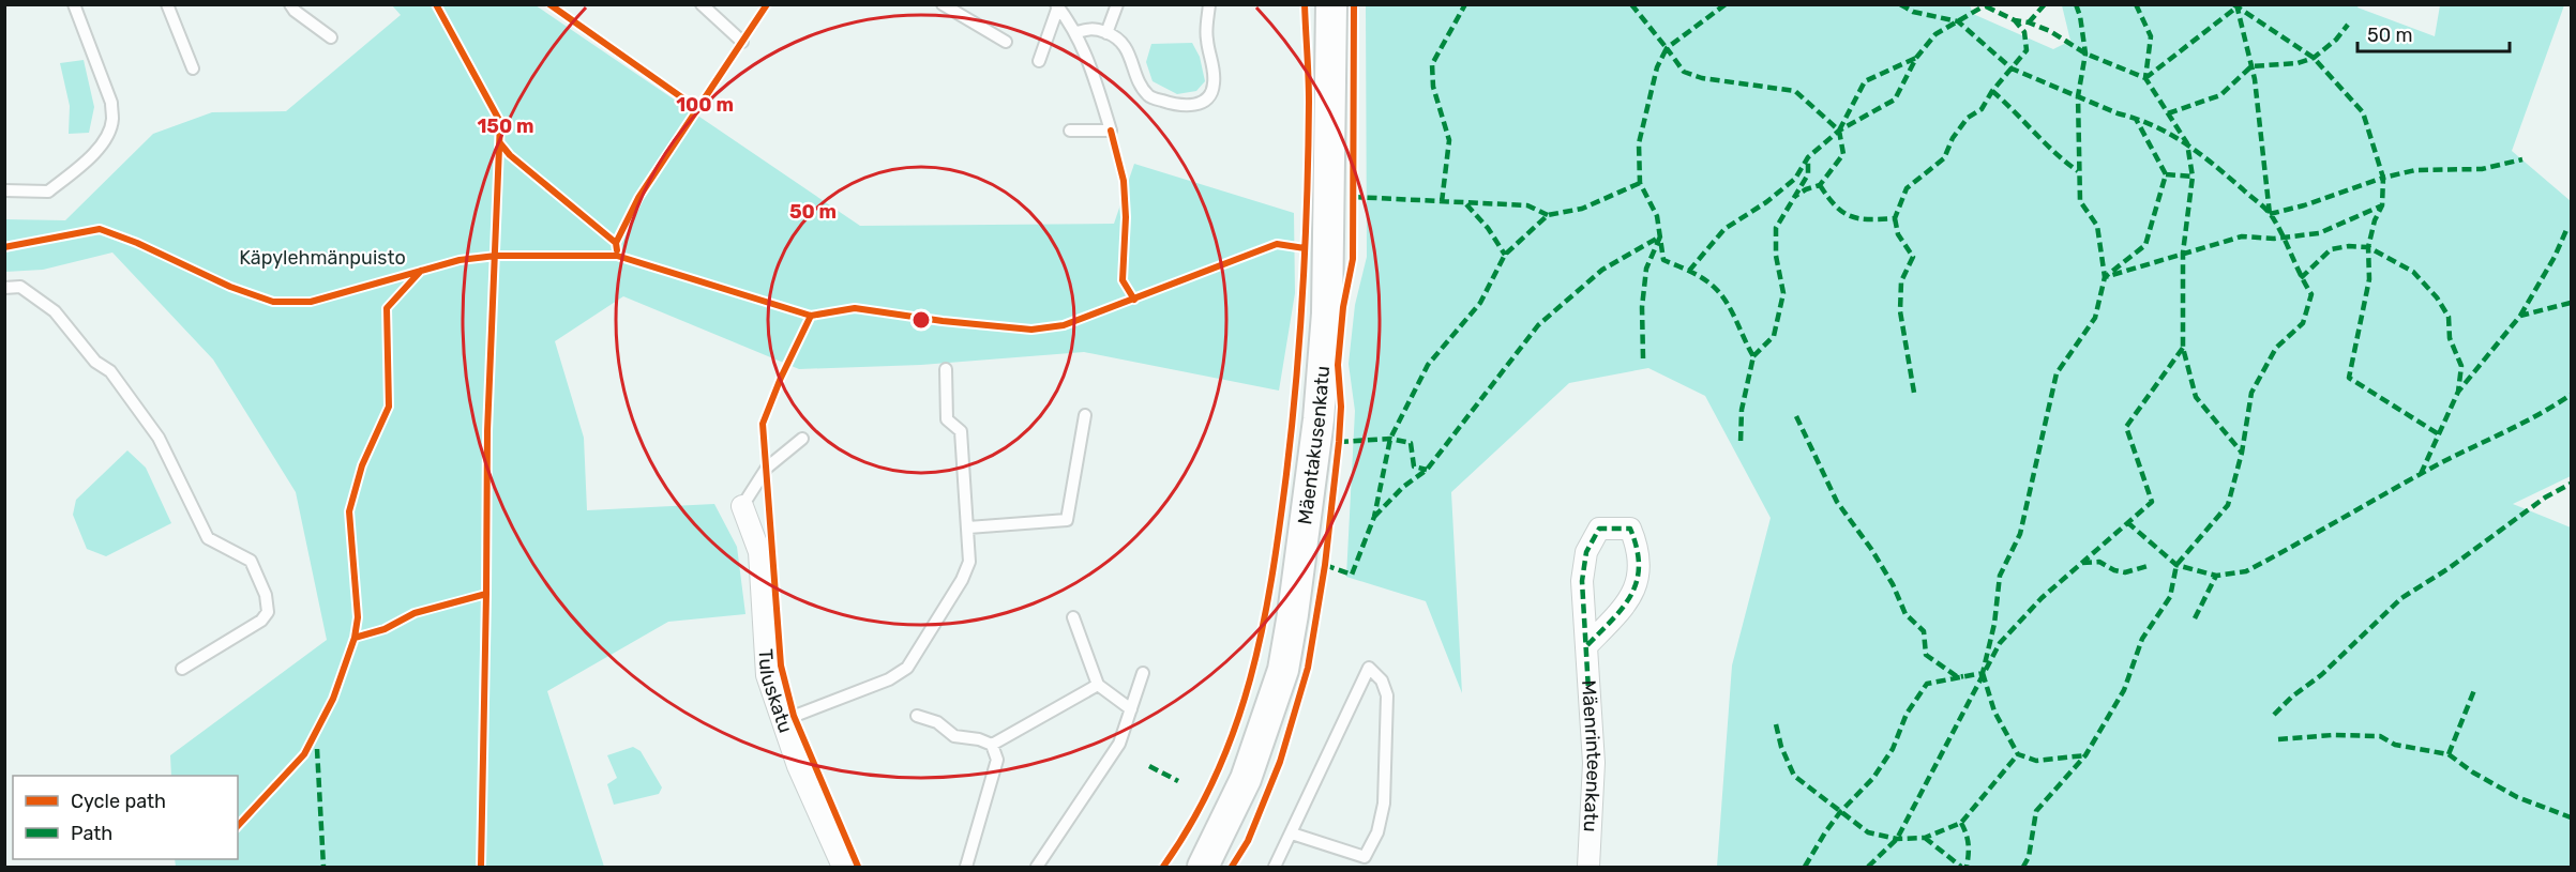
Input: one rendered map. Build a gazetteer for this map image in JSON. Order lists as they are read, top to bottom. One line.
{"streets":{"main road":["Mäentakusenkatu"],"street":["Tuluskatu","Mäenrinteenkatu"]},"parks":["Käpylehmänpuisto"],"legend":["Cycle path","Path"],"scale_bar":"50 m","rings":["100 m","150 m","50 m"]}
